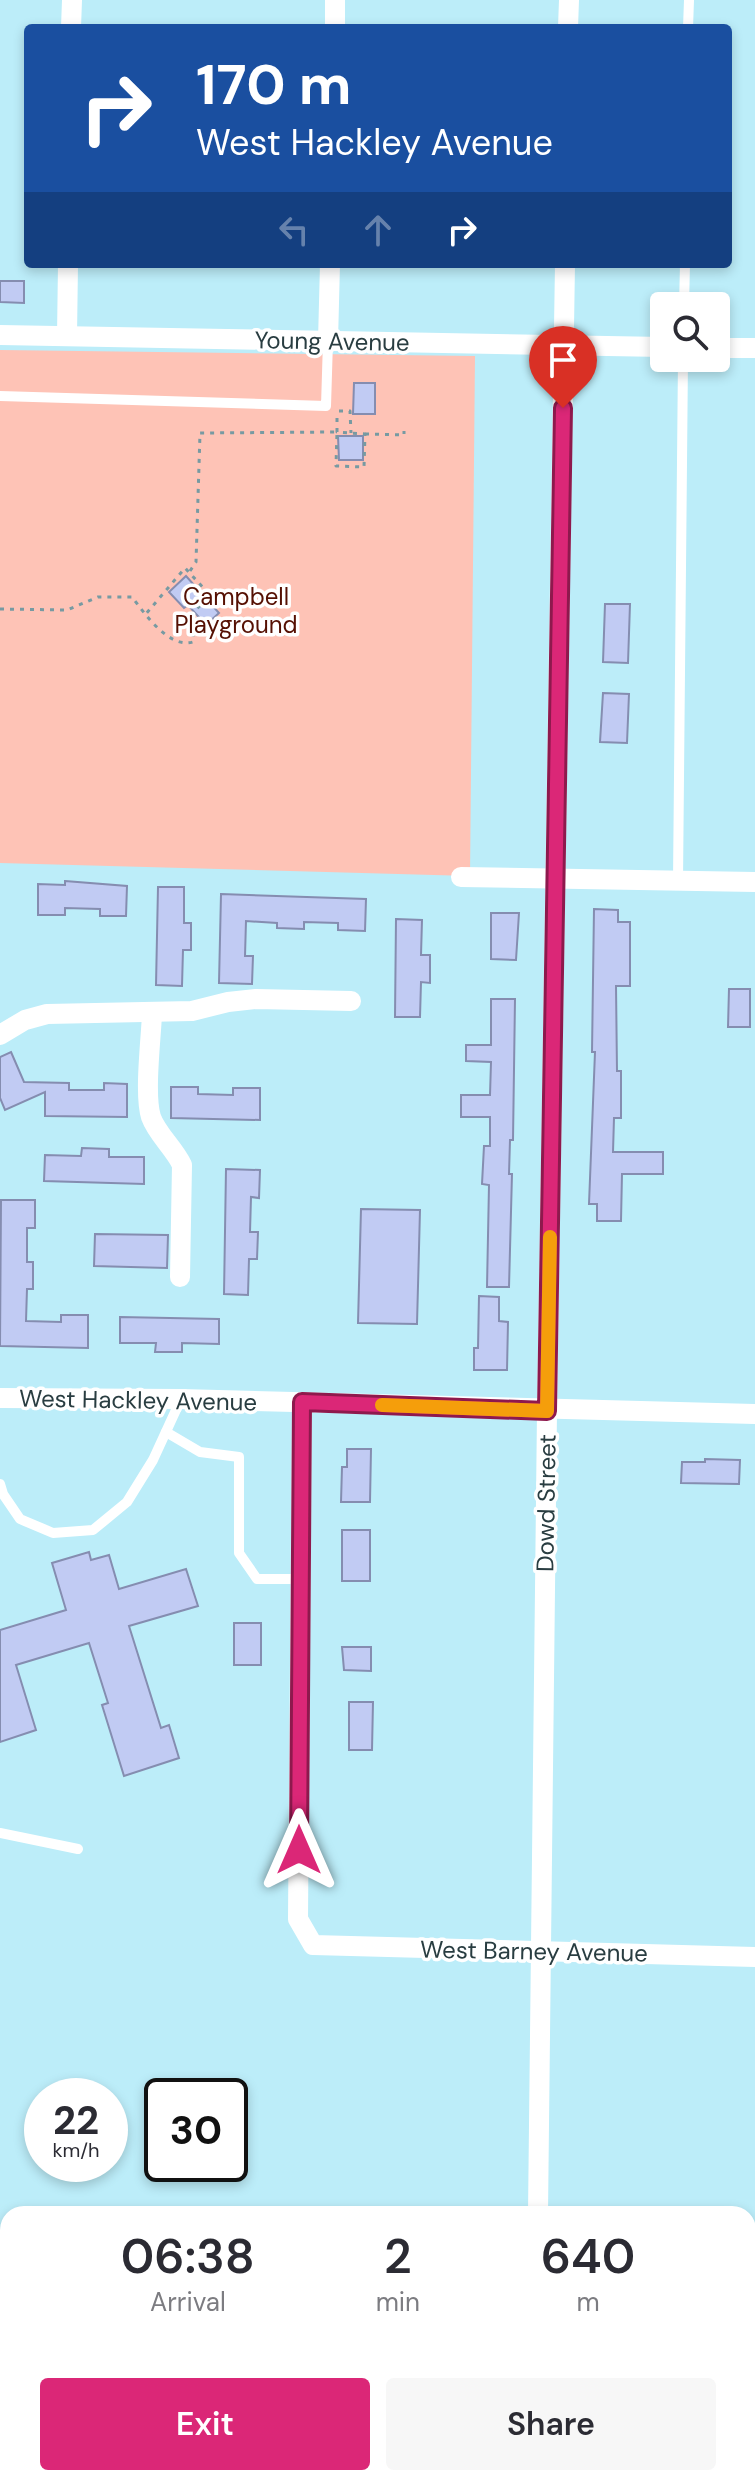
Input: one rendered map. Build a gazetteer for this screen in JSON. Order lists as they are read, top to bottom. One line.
{"streets":{"street":["Young Avenue","West Hackley Avenue","Dowd Street","West Barney Avenue"]},"crossings":[["Young Avenue","Dowd Street"],["West Hackley Avenue","Dowd Street"],["Dowd Street","West Barney Avenue"]],"parks":["Campbell Playground"],"page":{"turn":["170 m","West Hackley Avenue"],"speed":"22 km/h","limit":"30","eta":["06:38","Arrival","2","min","640","m"],"buttons":["Exit","Share"]}}
